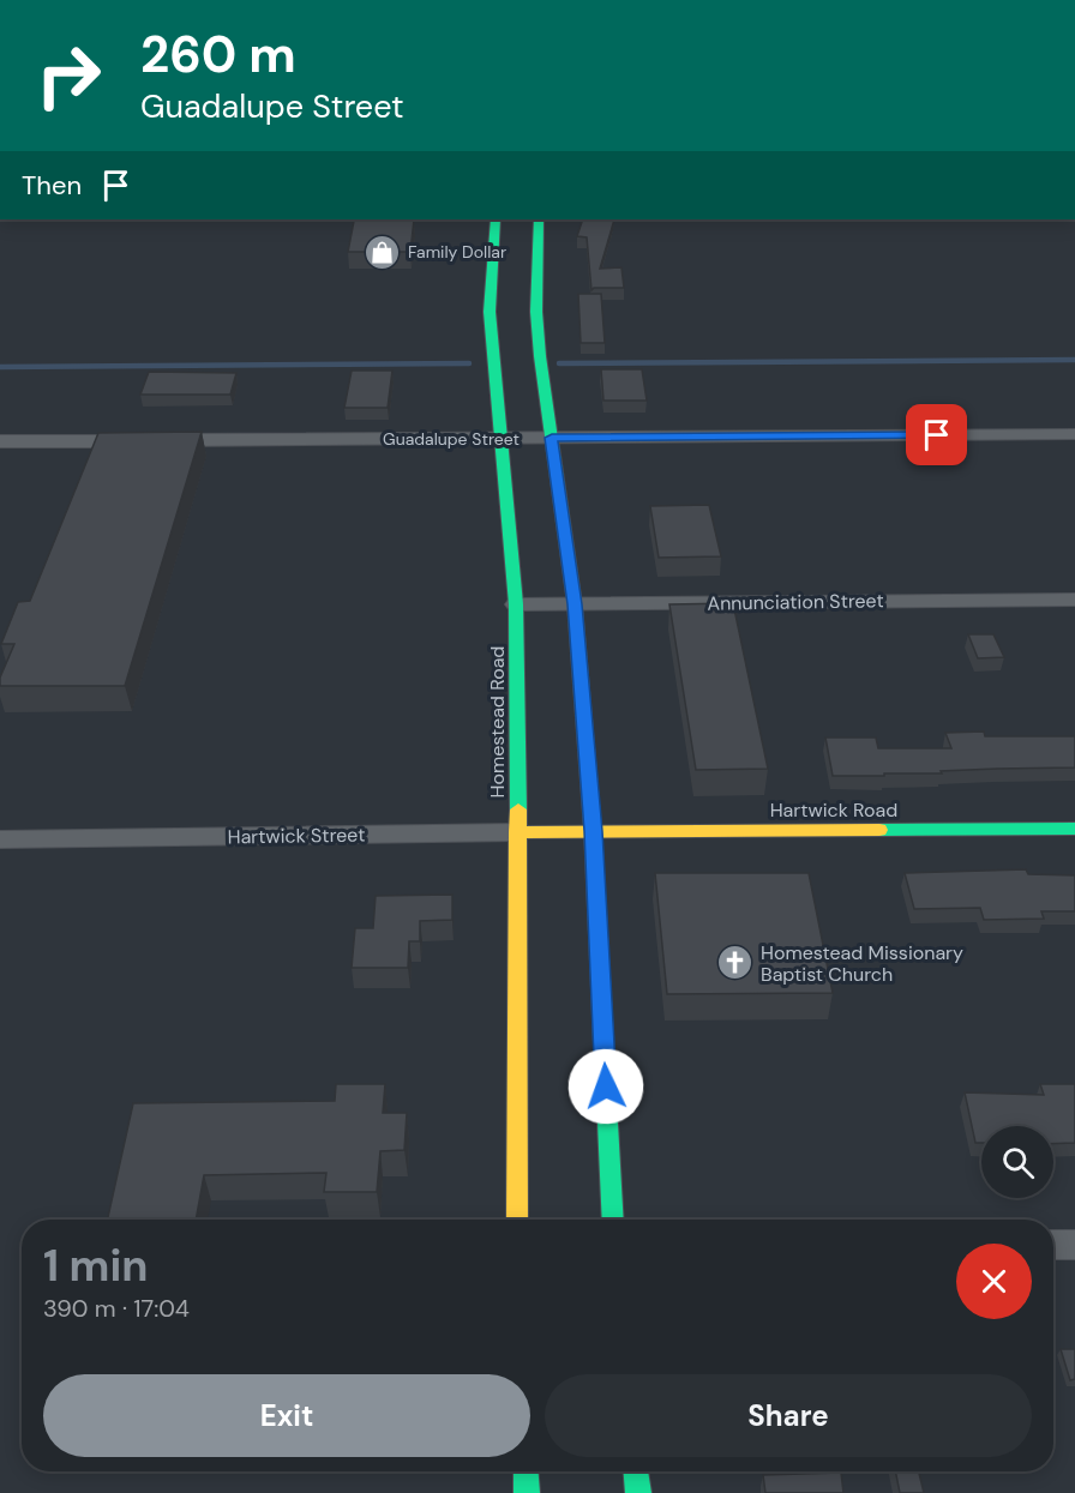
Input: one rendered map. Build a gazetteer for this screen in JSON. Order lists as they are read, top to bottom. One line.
{"streets":{"main road":["Homestead Road","Hartwick Road","Hartwick Street"],"street":["Guadalupe Street","Annunciation Street"]},"crossings":[["Guadalupe Street","Homestead Road"],["Annunciation Street","Homestead Road"],["Homestead Road","Hartwick Street"],["Hartwick Road","Hartwick Street"]],"places":{"shop":["Family Dollar"],"church":["Homestead Missionary Baptist Church"]},"page":{"turn":["260 m","Guadalupe Street"],"then":"Then","heading":["1 min","390 m · 17:04"],"buttons":["Exit","Share"]}}
